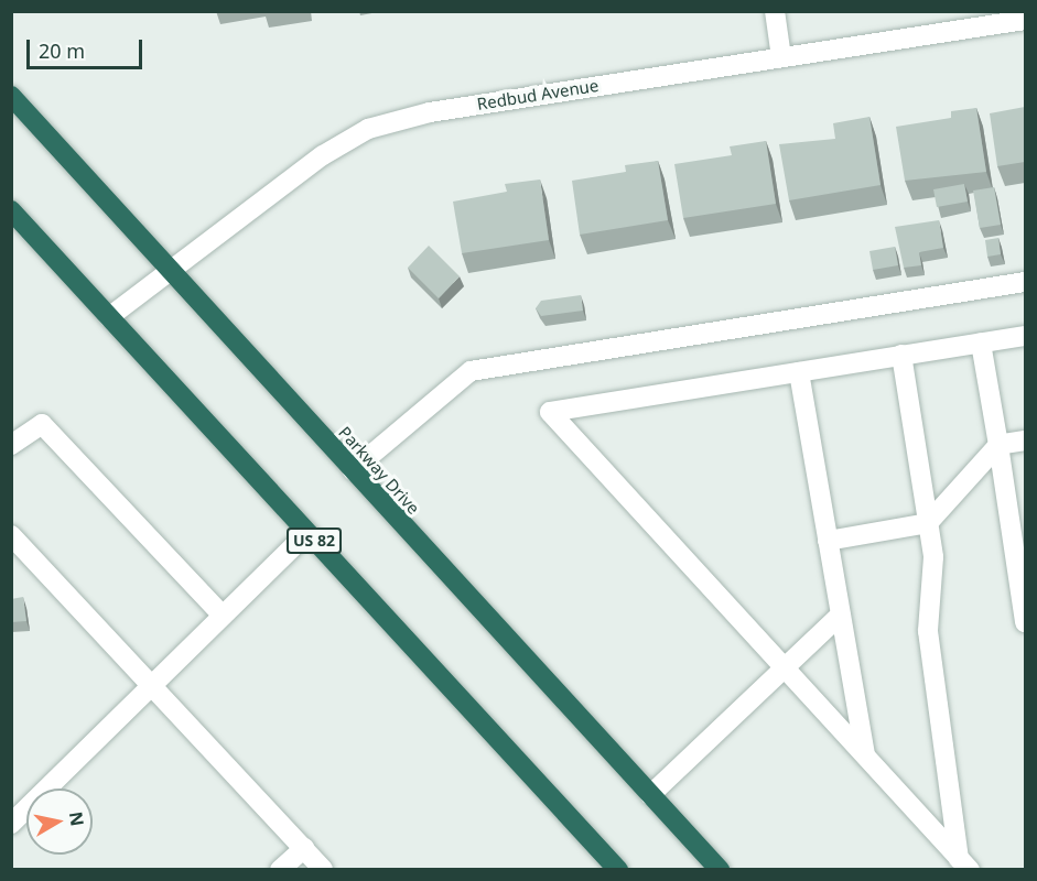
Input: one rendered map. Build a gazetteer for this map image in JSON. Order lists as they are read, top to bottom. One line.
{"streets":{"highway":["Parkway Drive","US 82"],"street":["Redbud Avenue"]},"crossings":[["Redbud Avenue","Parkway Drive"],["Redbud Avenue","US 82"]],"scale_bar":"20 m","north":"right"}
